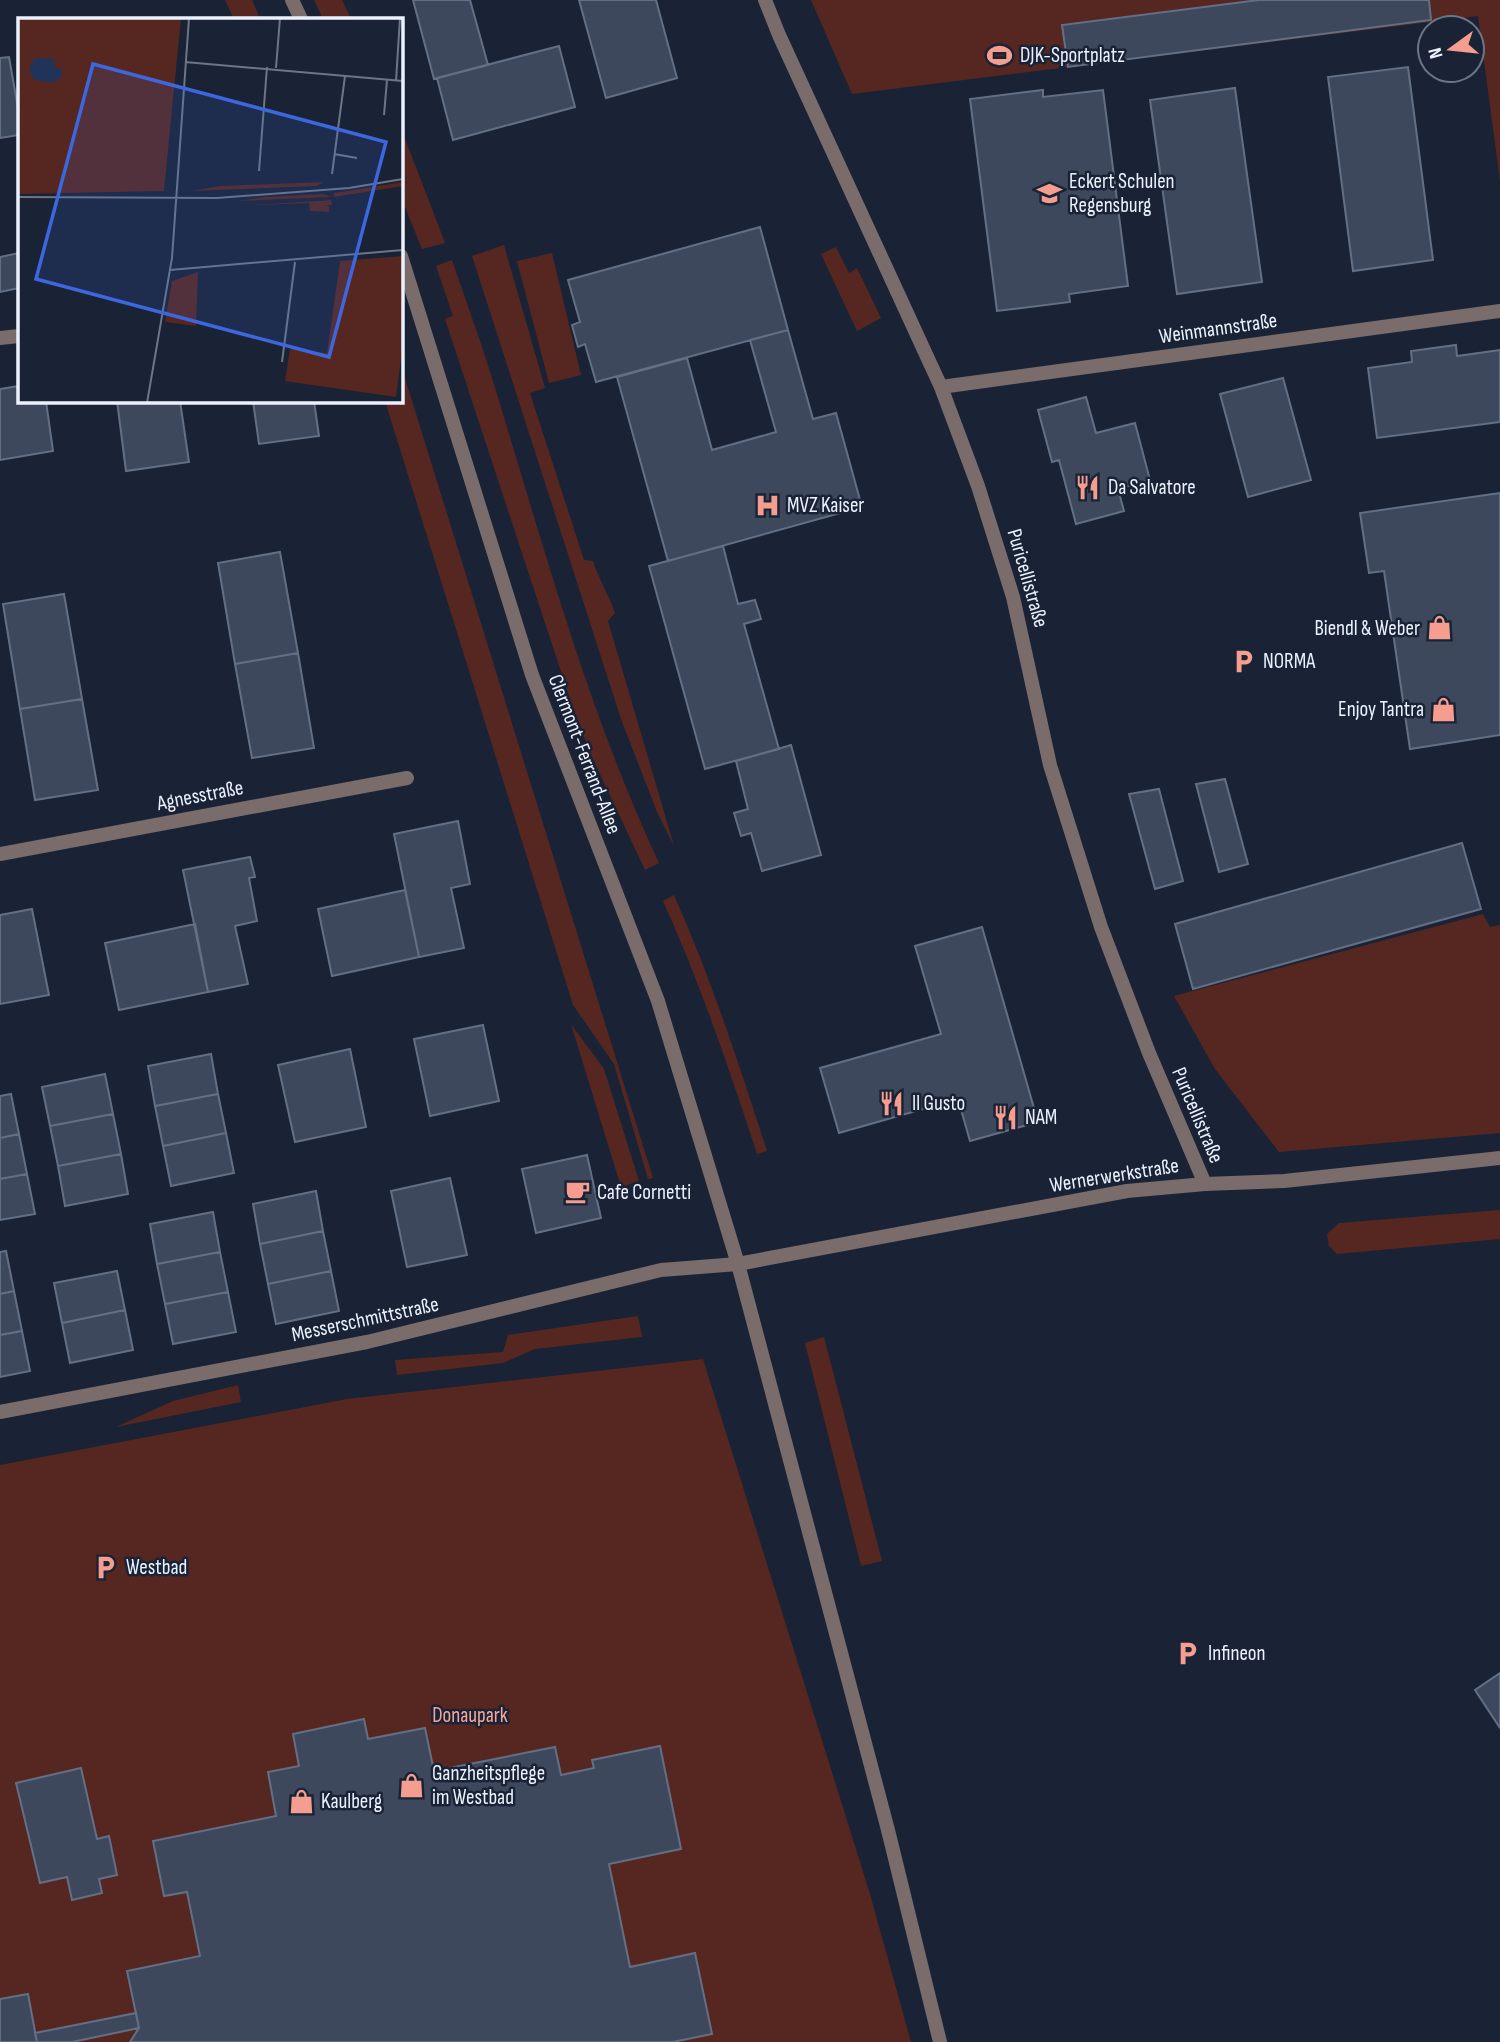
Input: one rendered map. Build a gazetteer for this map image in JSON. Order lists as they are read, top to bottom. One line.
{"streets":{"street":["Weinmannstraße","Puricellistraße","Clermont-Ferrand-Allee","Agnesstraße","Wernerwerkstraße","Messerschmittstraße"]},"crossings":[["Weinmannstraße","Puricellistraße"],["Puricellistraße","Wernerwerkstraße"],["Clermont-Ferrand-Allee","Wernerwerkstraße"],["Clermont-Ferrand-Allee","Messerschmittstraße"],["Wernerwerkstraße","Messerschmittstraße"]],"parks":["Donaupark"],"places":{"sports":["DJK-Sportplatz"],"school or university":["Eckert Schulen Regensburg"],"restaurant":["Da Salvatore","Il Gusto","NAM"],"hospital":["MVZ Kaiser"],"shop":["Biendl & Weber","Enjoy Tantra","Ganzheitspflege im Westbad","Kaulberg"],"parking":["NORMA","Westbad","Infineon"],"cafe":["Cafe Cornetti"]},"north":"left"}
